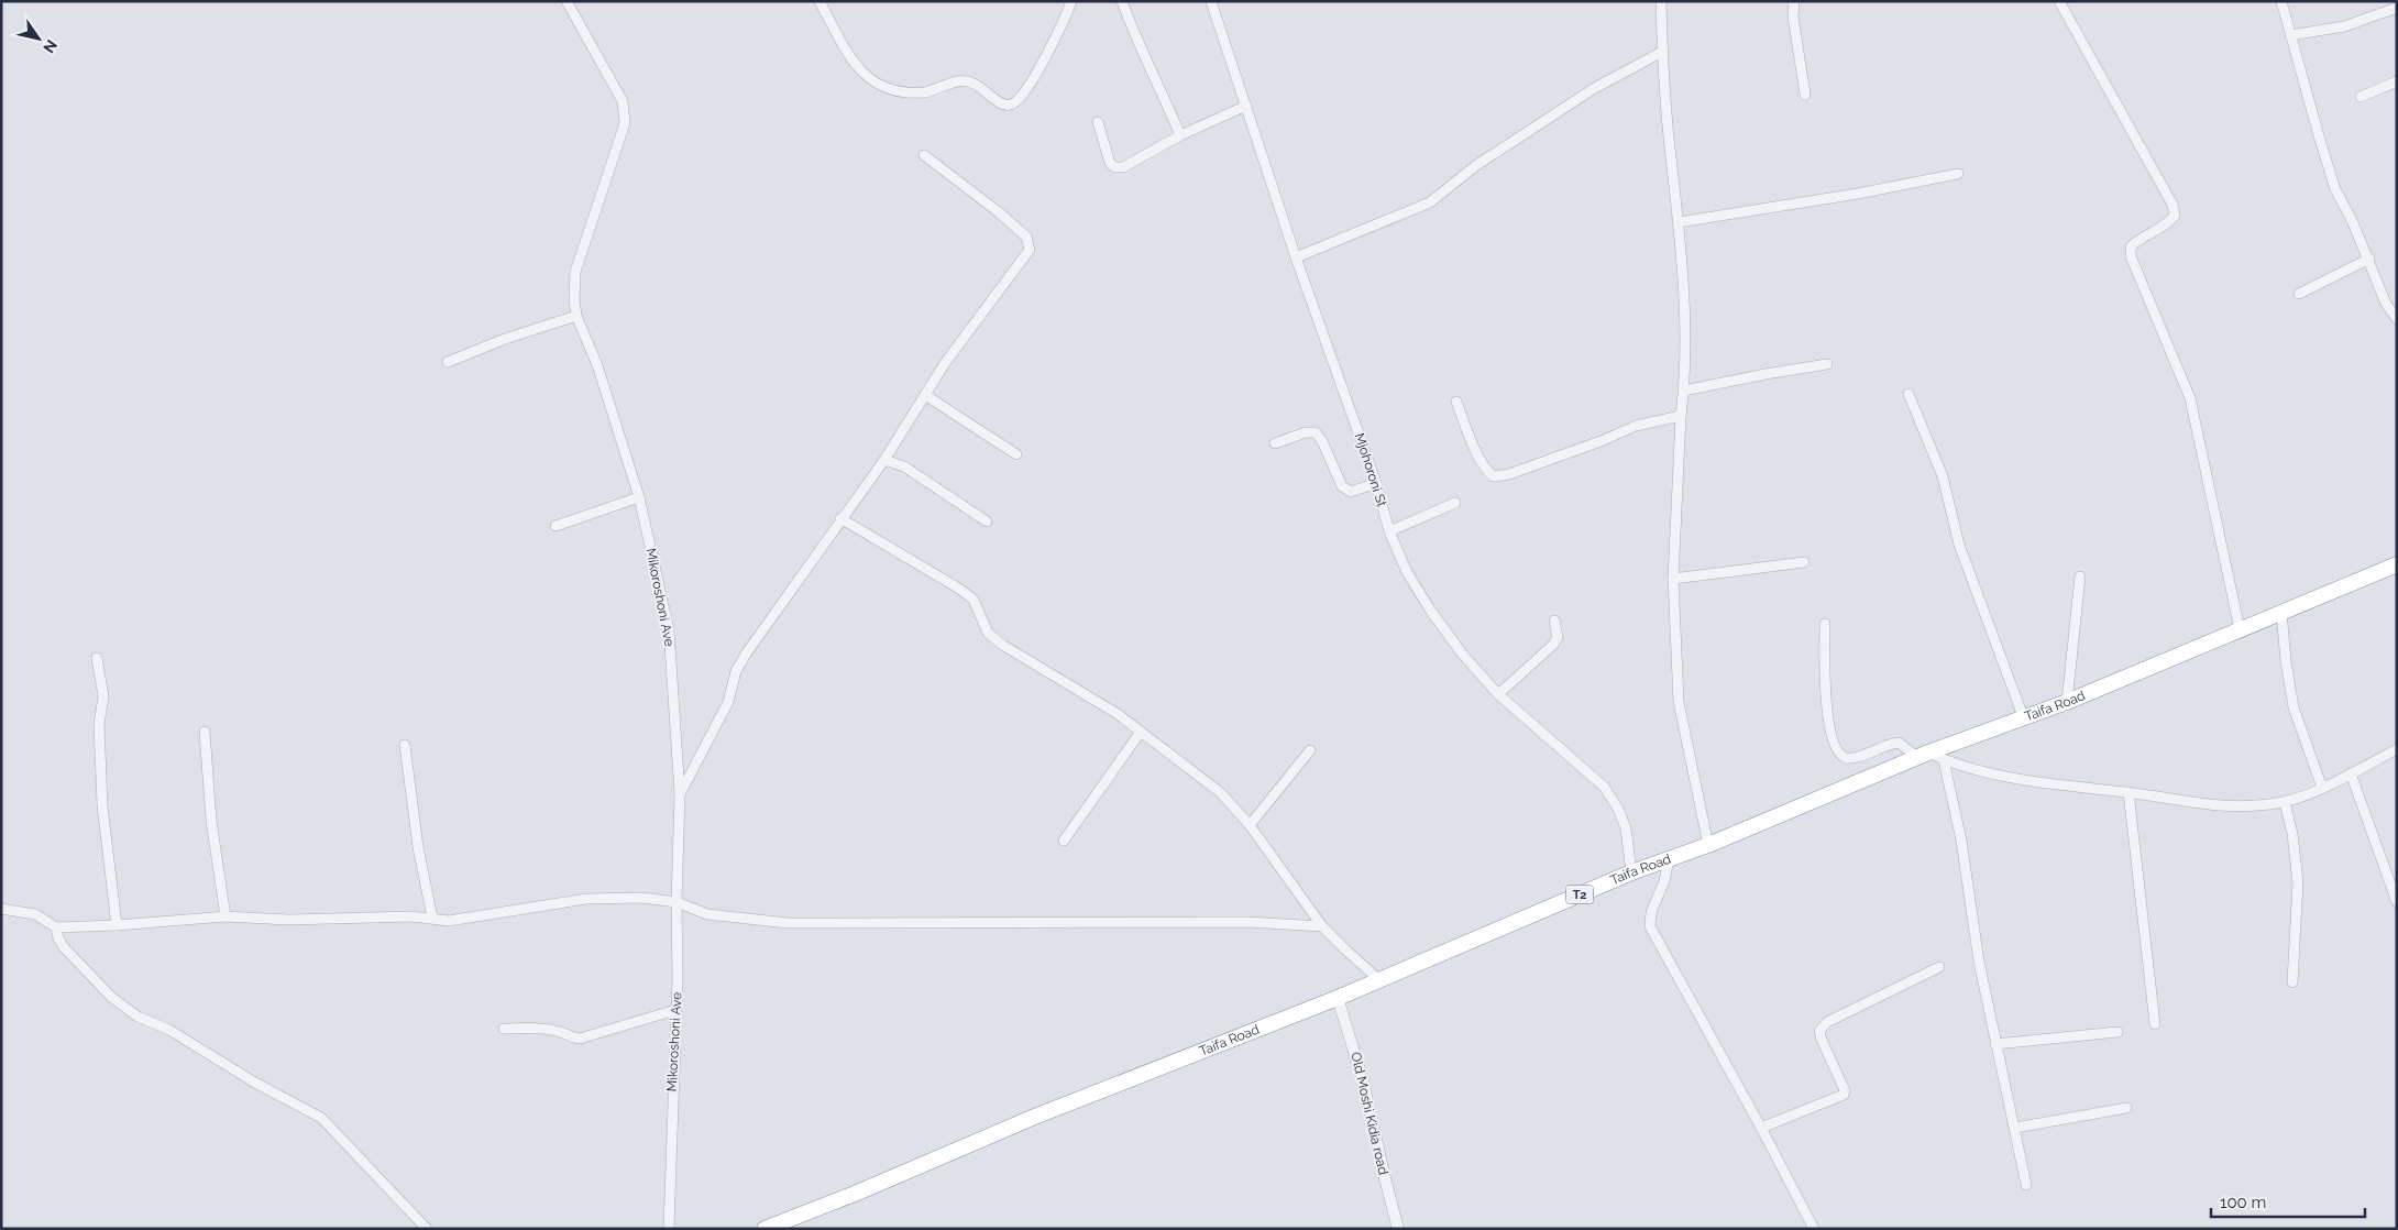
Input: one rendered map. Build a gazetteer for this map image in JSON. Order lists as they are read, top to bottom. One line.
{"streets":{"highway":["Taifa Road","T2"],"street":["Mjohoroni St","Mikoroshoni Ave","Old Moshi Kidia road"]},"crossings":[["Mjohoroni St","Taifa Road"],["Taifa Road","Old Moshi Kidia road"]],"scale_bar":"100 m","north":"bottom right"}
